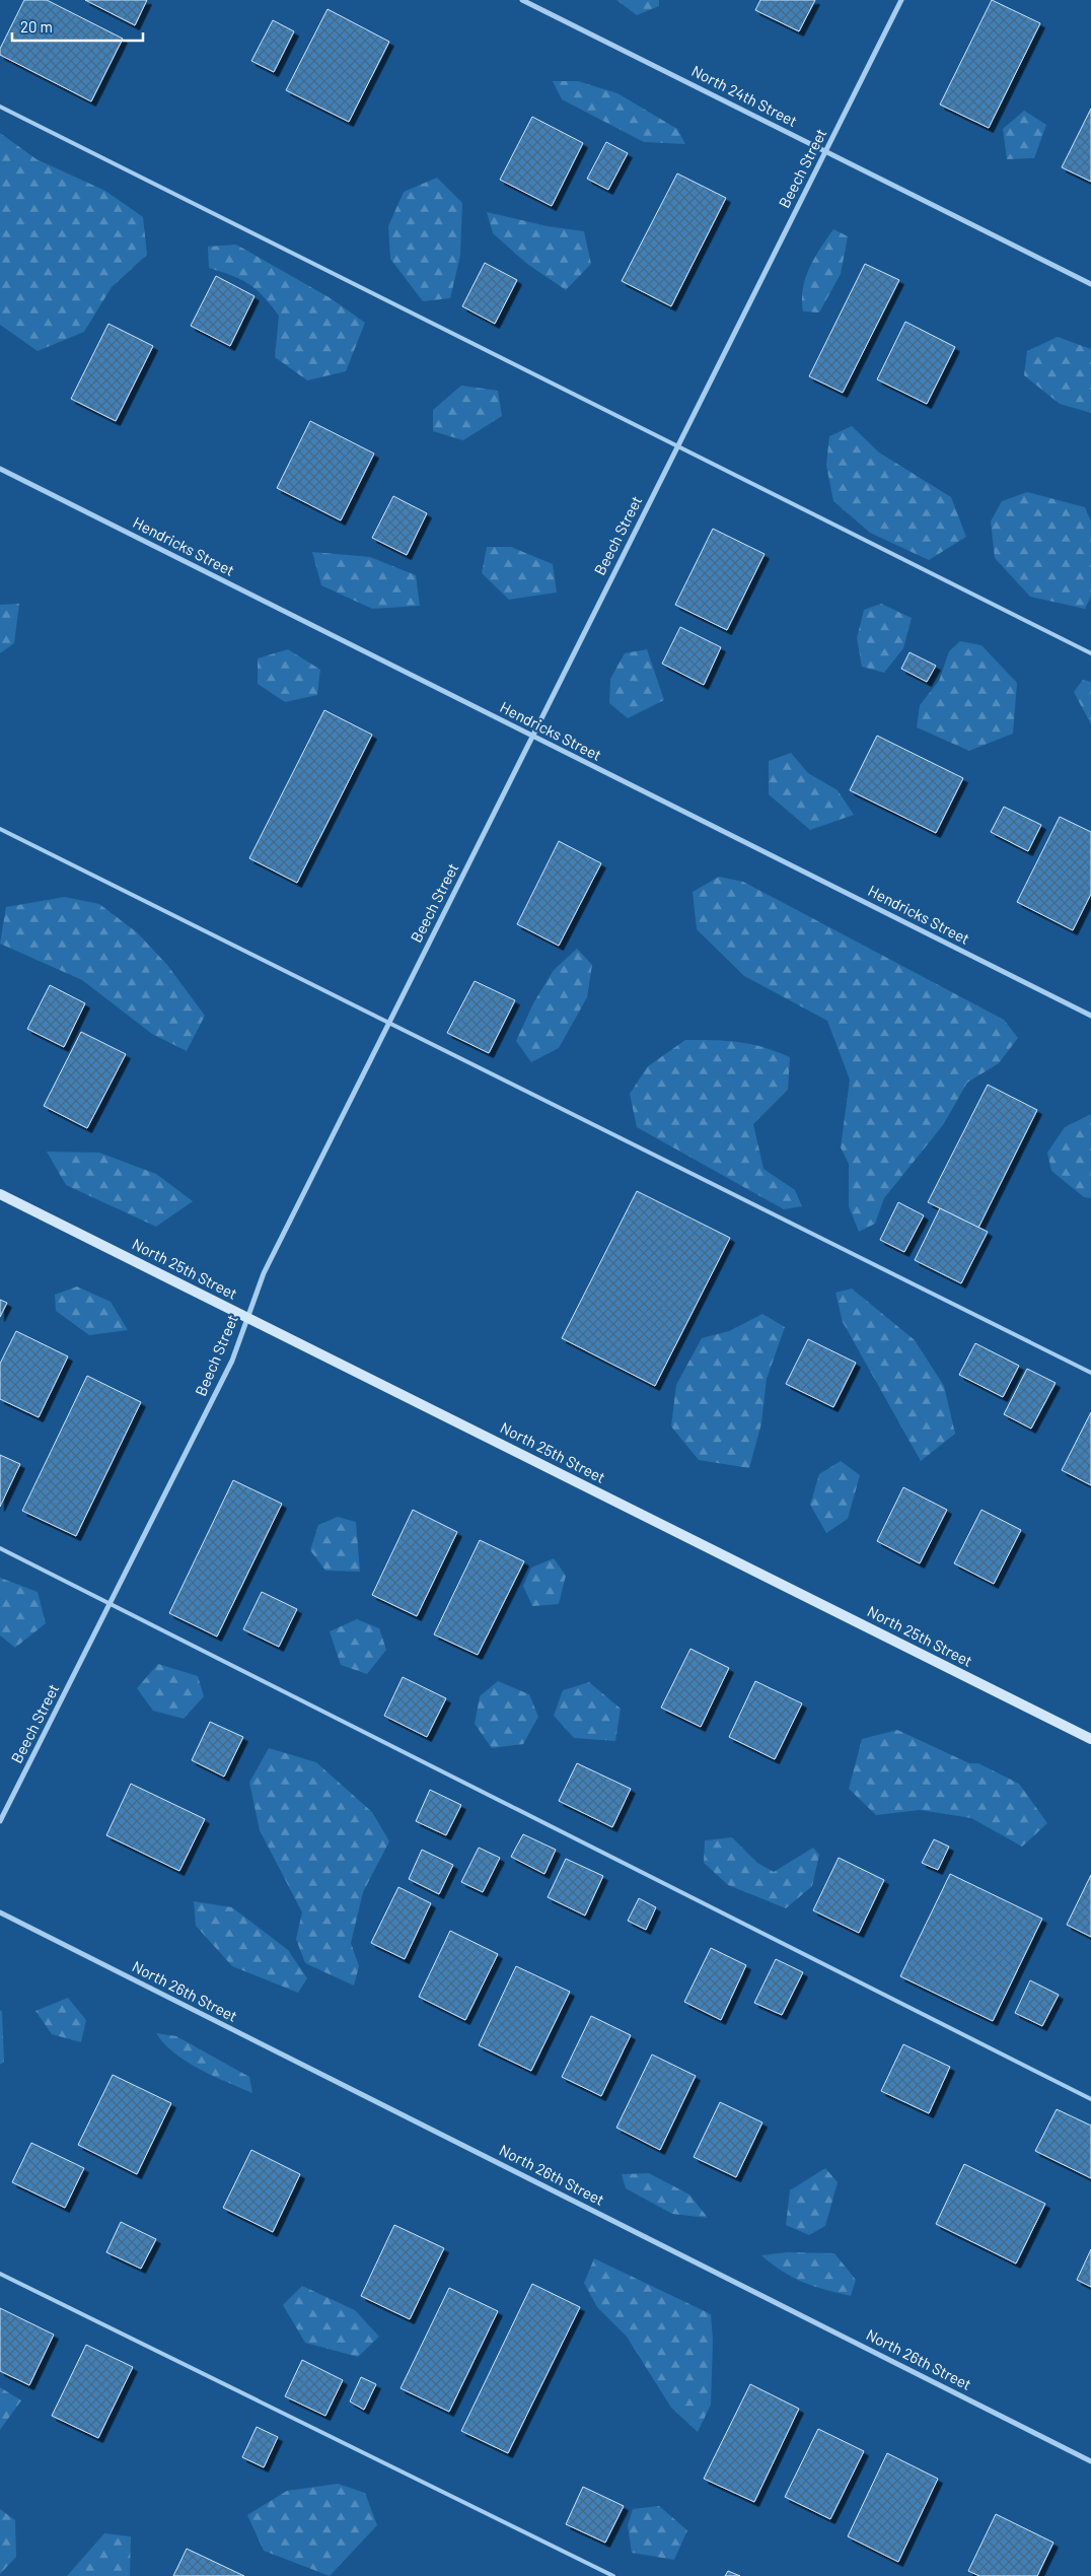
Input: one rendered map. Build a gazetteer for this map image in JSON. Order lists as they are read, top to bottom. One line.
{"streets":{"street":["North 24th Street","Beech Street","Hendricks Street","North 25th Street","North 26th Street"]},"crossings":[["North 24th Street","Beech Street"],["Beech Street","Hendricks Street"],["Beech Street","North 25th Street"]],"scale_bar":"20 m"}
